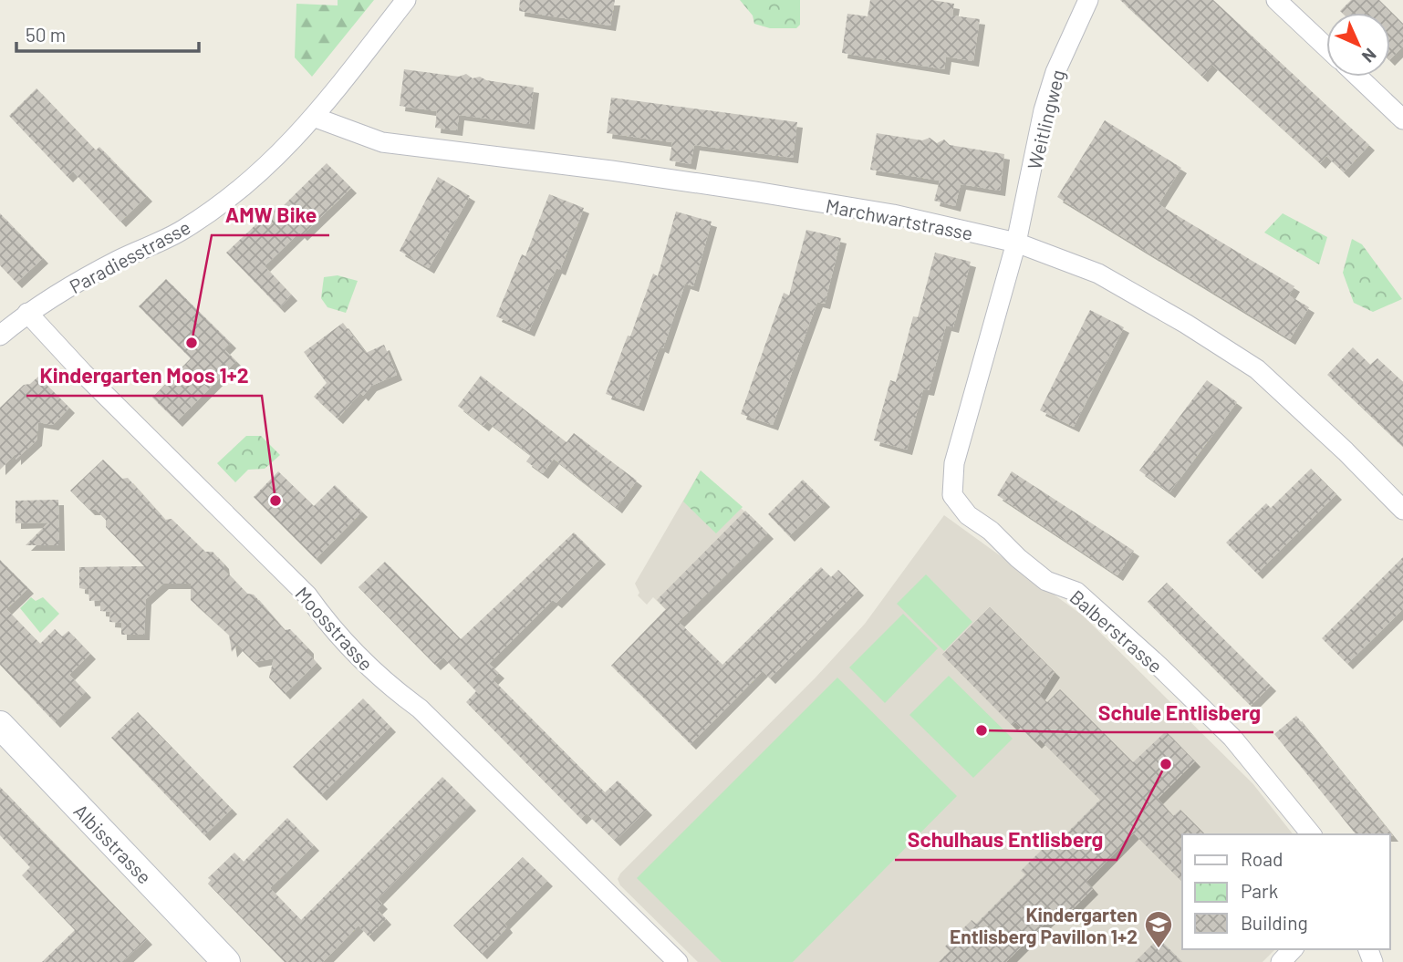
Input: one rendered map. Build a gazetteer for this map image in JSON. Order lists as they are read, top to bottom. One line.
{"streets":{"main road":["Albisstrasse"],"street":["Weitlingweg","Marchwartstrasse","Paradiesstrasse","Moosstrasse","Balberstrasse"]},"crossings":[["Weitlingweg","Marchwartstrasse"],["Weitlingweg","Balberstrasse"],["Marchwartstrasse","Paradiesstrasse"],["Marchwartstrasse","Balberstrasse"],["Paradiesstrasse","Moosstrasse"]],"places":{"other":["AMW Bike","Kindergarten Moos 1+2","Schule Entlisberg","Schulhaus Entlisberg"],"school or university":["Kindergarten Entlisberg Pavillon 1+2"]},"legend":["Road","Park","Building"],"scale_bar":"50 m","north":"bottom right"}
